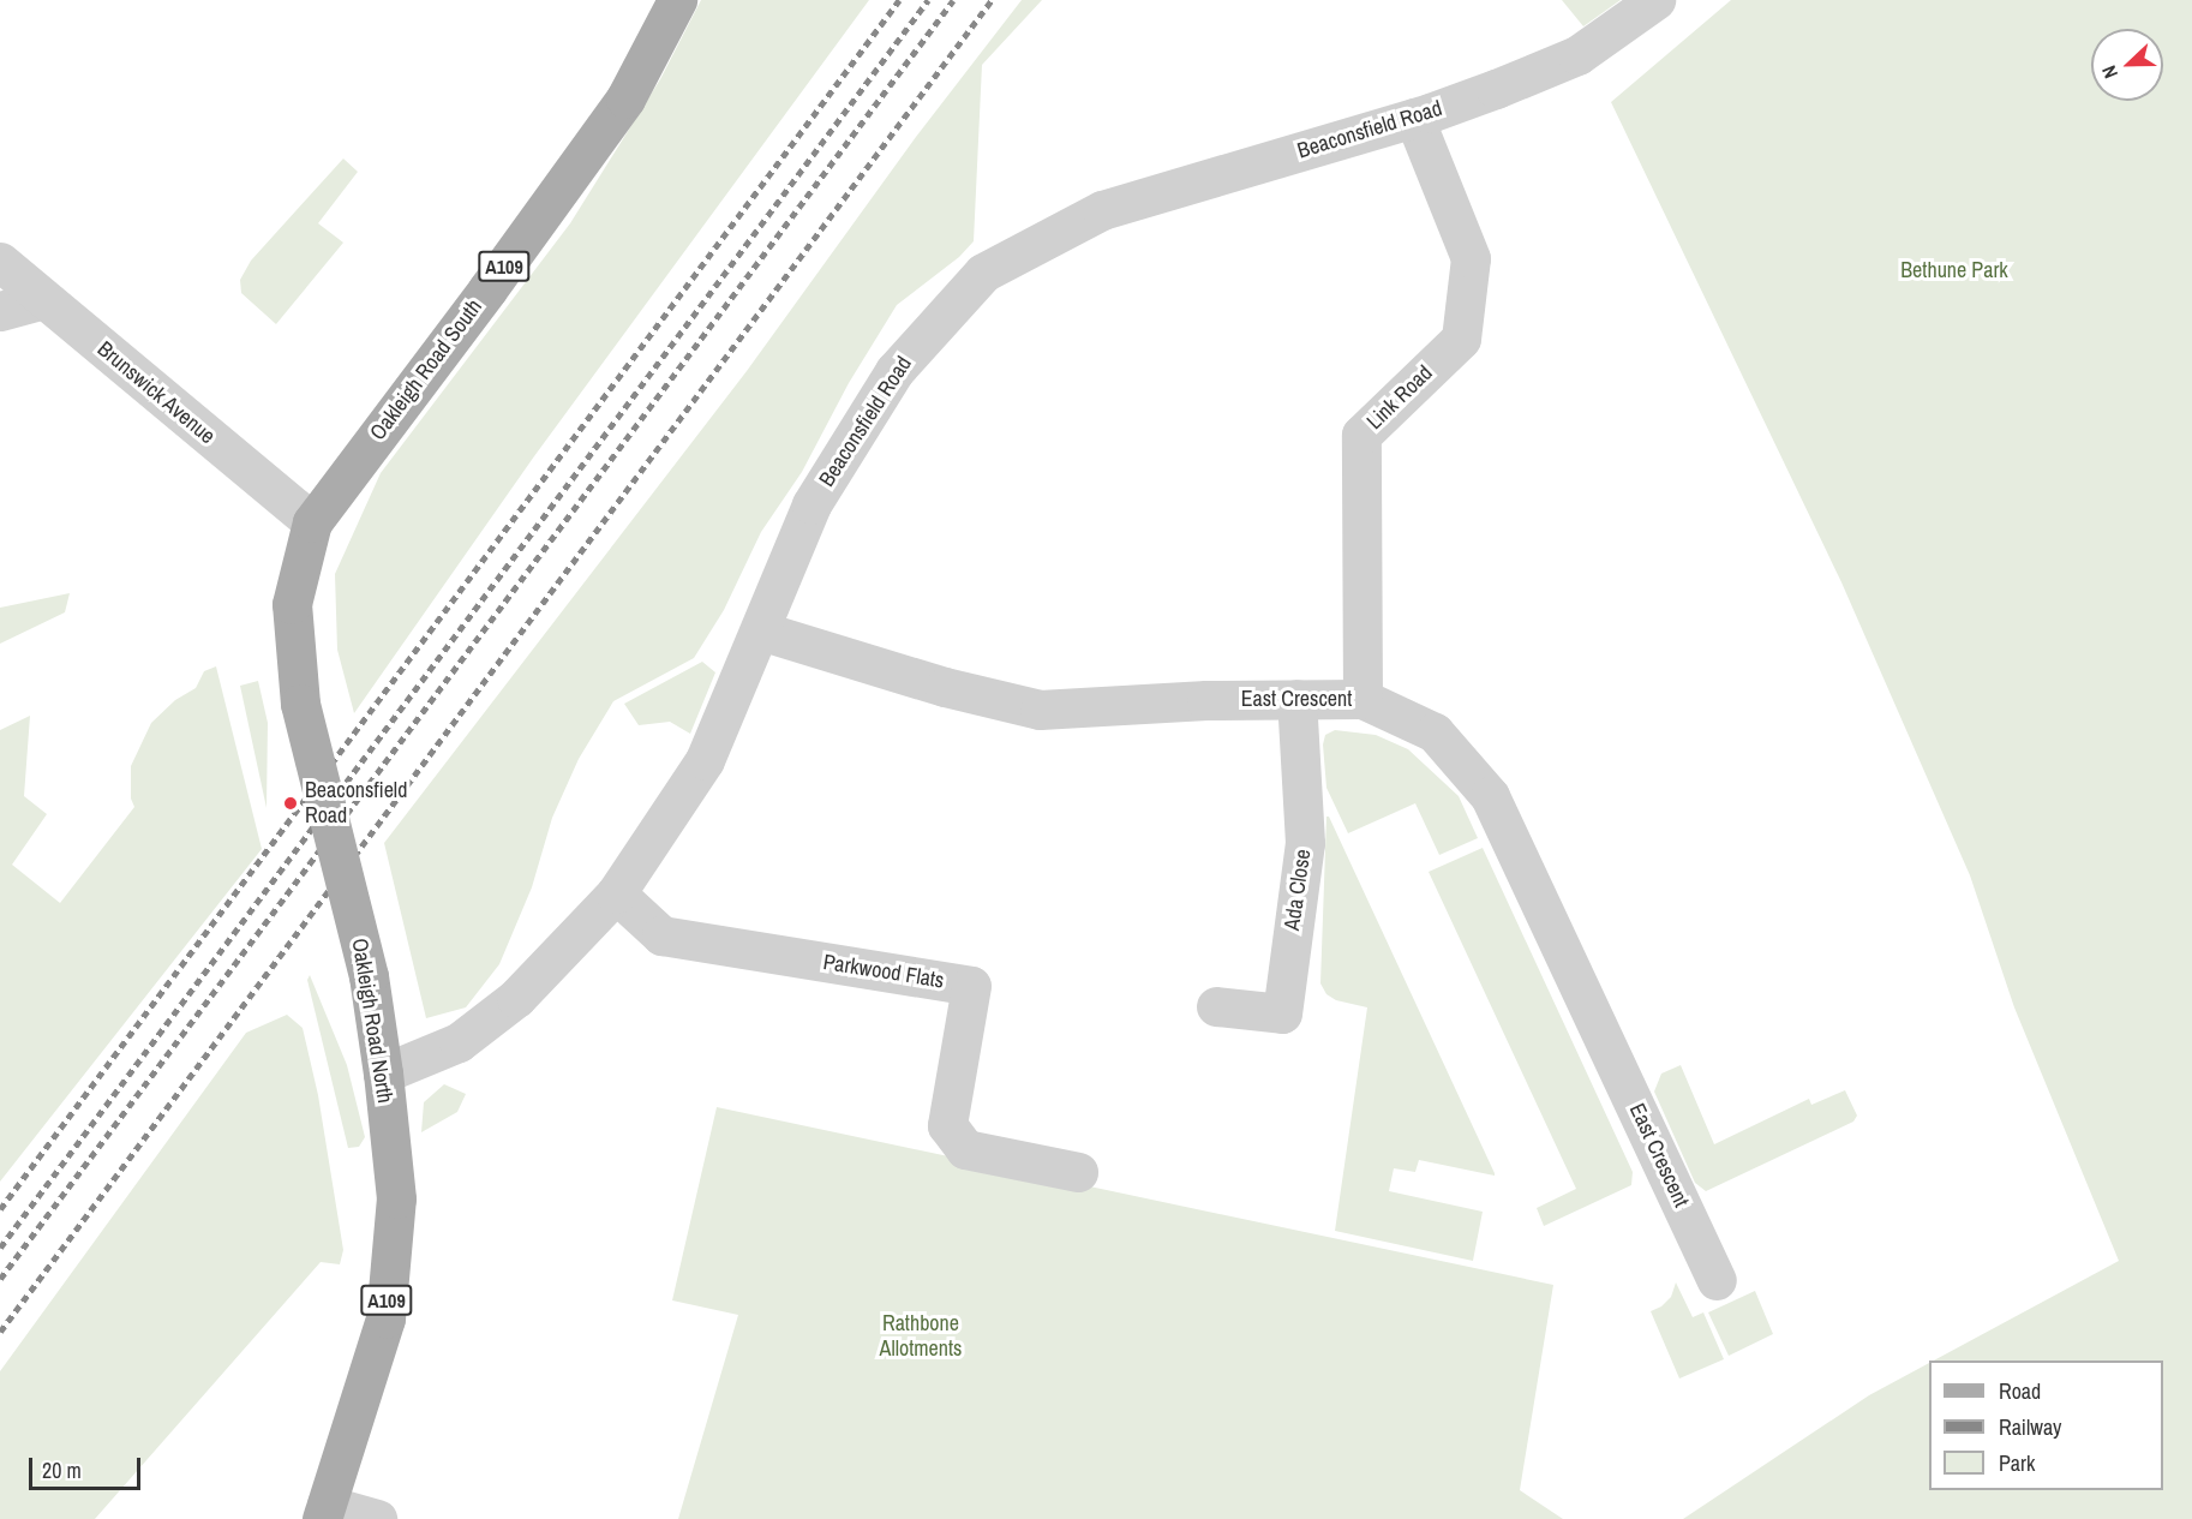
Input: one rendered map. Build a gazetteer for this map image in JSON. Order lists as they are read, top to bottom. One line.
{"streets":{"main road":["A109","Oakleigh Road South","Oakleigh Road North"],"street":["Beaconsfield Road","Brunswick Avenue","Link Road","East Crescent","Ada Close","Parkwood Flats"]},"crossings":[["Beaconsfield Road","Link Road"],["Beaconsfield Road","East Crescent"],["Beaconsfield Road","Parkwood Flats"],["Beaconsfield Road","Oakleigh Road North"],["Oakleigh Road South","Brunswick Avenue"],["Oakleigh Road South","Oakleigh Road North"],["Brunswick Avenue","Oakleigh Road North"],["Link Road","East Crescent"],["East Crescent","Ada Close"]],"parks":["Bethune Park","Rathbone Allotments"],"places":["Beaconsfield Road"],"legend":["Road","Railway","Park"],"scale_bar":"20 m","north":"left"}
